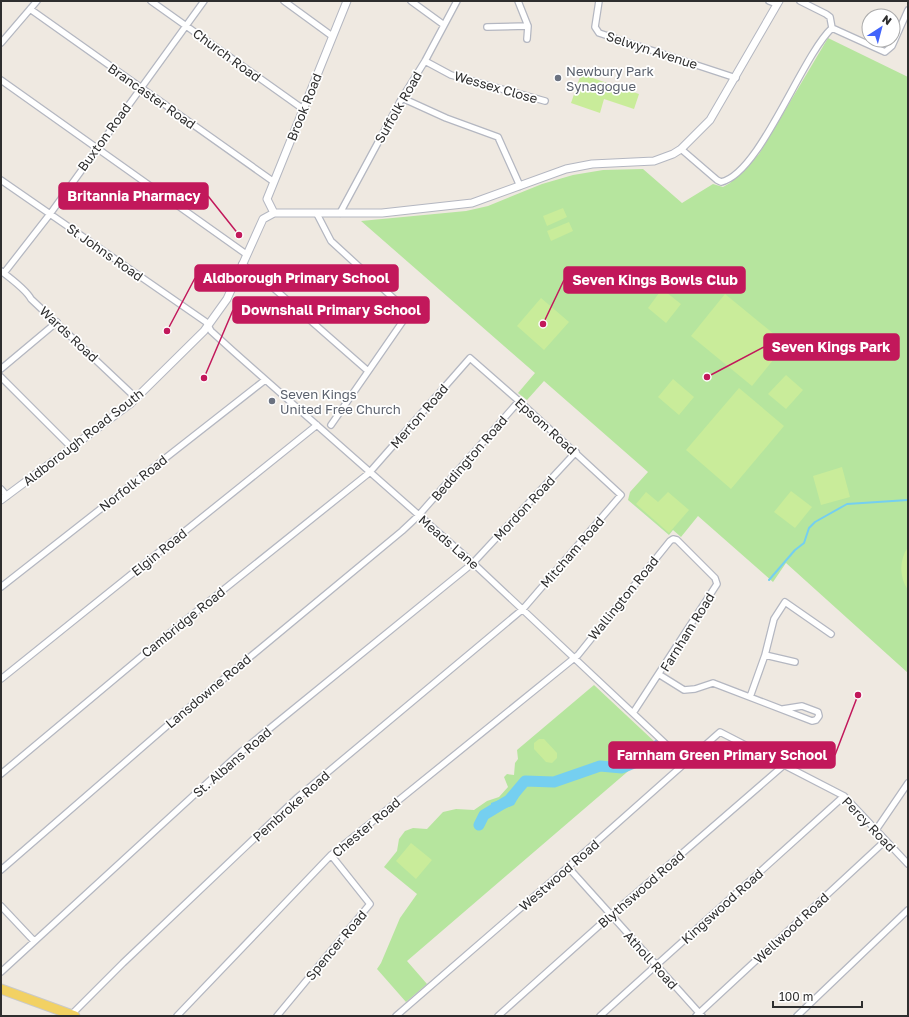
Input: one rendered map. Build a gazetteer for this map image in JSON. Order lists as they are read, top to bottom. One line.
{"streets":{"street":["Selwyn Avenue","Church Road","Wessex Close","Brancaster Road","Brook Road","Suffolk Road","Buxton Road","St Johns Road","Wards Road","Merton Road","Epsom Road","Aldborough Road South","Beddington Road","Norfolk Road","Mordon Road","Meads Lane","Elgin Road","Mitcham Road","Wallington Road","Cambridge Road","Farnham Road","Lansdowne Road","St. Albans Road","Pembroke Road","Percy Road","Chester Road","Westwood Road","Blythswood Road","Kingswood Road","Wellwood Road","Spencer Road","Atholl Road"]},"crossings":[["Church Road","Brook Road"],["Church Road","Buxton Road"],["Wessex Close","Suffolk Road"],["Brancaster Road","Brook Road"],["Brancaster Road","Buxton Road"],["Brook Road","Aldborough Road South"],["Buxton Road","St Johns Road"],["Buxton Road","Wards Road"],["St Johns Road","Aldborough Road South"],["St Johns Road","Meads Lane"],["Wards Road","Aldborough Road South"],["Merton Road","Epsom Road"],["Merton Road","Meads Lane"],["Merton Road","Cambridge Road"],["Epsom Road","Beddington Road"],["Epsom Road","Mordon Road"],["Epsom Road","Mitcham Road"],["Aldborough Road South","Meads Lane"],["Beddington Road","Meads Lane"],["Beddington Road","Lansdowne Road"],["Norfolk Road","Meads Lane"],["Mordon Road","Meads Lane"],["Mordon Road","St. Albans Road"],["Meads Lane","Elgin Road"],["Meads Lane","Mitcham Road"],["Meads Lane","Wallington Road"],["Meads Lane","Cambridge Road"],["Meads Lane","Farnham Road"],["Meads Lane","Lansdowne Road"],["Meads Lane","St. Albans Road"],["Meads Lane","Pembroke Road"],["Meads Lane","Chester Road"],["Meads Lane","Westwood Road"],["Mitcham Road","Pembroke Road"],["Wallington Road","Farnham Road"],["Wallington Road","Chester Road"],["Percy Road","Westwood Road"],["Percy Road","Blythswood Road"],["Percy Road","Kingswood Road"],["Percy Road","Wellwood Road"],["Chester Road","Spencer Road"],["Westwood Road","Atholl Road"],["Blythswood Road","Atholl Road"],["Kingswood Road","Atholl Road"],["Wellwood Road","Atholl Road"]],"places":["Newbury Park Synagogue","Britannia Pharmacy","Seven Kings Bowls Club","Aldborough Primary School","Seven Kings Park","Downshall Primary School","Seven Kings United Free Church","Farnham Green Primary School"],"scale_bar":"100 m","north":"top right"}
